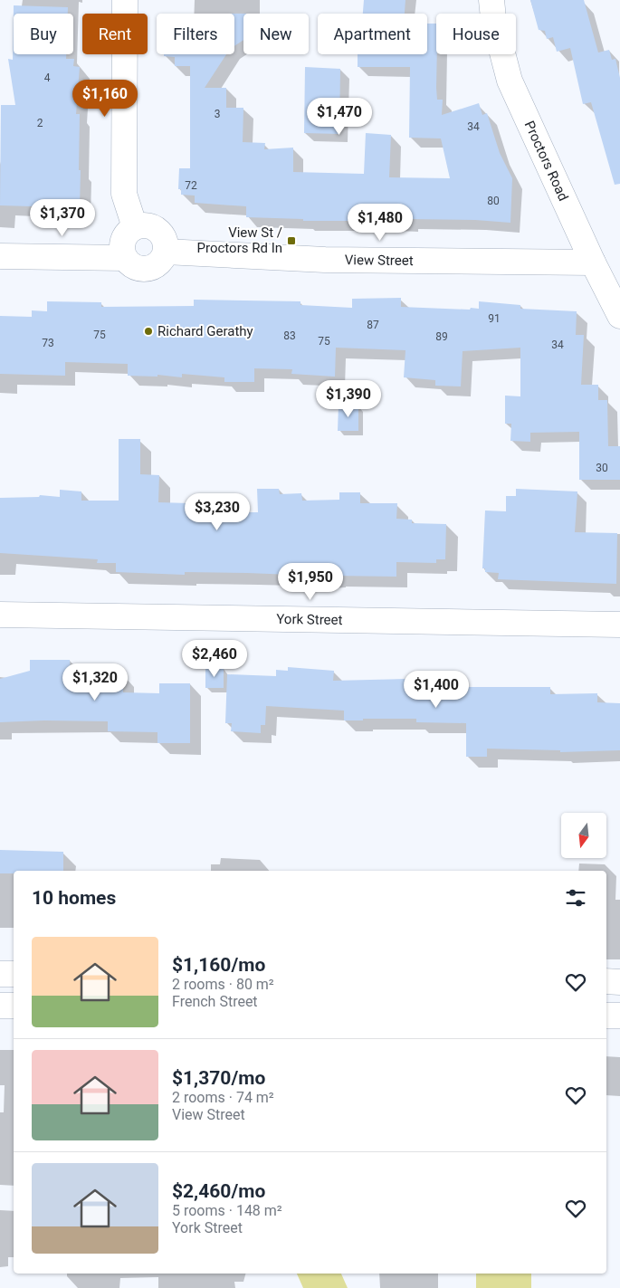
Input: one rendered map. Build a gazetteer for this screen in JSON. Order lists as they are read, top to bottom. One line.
{"streets":{"street":["Proctors Road","View Street","York Street"]},"crossings":[["Proctors Road","View Street"]],"places":{"transit":["View St / Proctors Rd In"],"other":["Richard Gerathy"]},"house_numbers":["4","3","2","34","72","80","91","87","75","83","89","75","73","34","30"],"north":"bottom","page":{"chip":["Buy","Rent","Filters","New","Apartment","House"],"price":["$1,160","$1,470","$1,370","$1,480","$1,390","$3,230","$1,950","$2,460","$1,320","$1,400"],"heading":"10 homes","list":[{"name":"$1,160/mo","note":"2 rooms · 80 m² · French Street"},{"name":"$1,370/mo","note":"2 rooms · 74 m² · View Street"},{"name":"$2,460/mo","note":"5 rooms · 148 m² · York Street"}]}}
